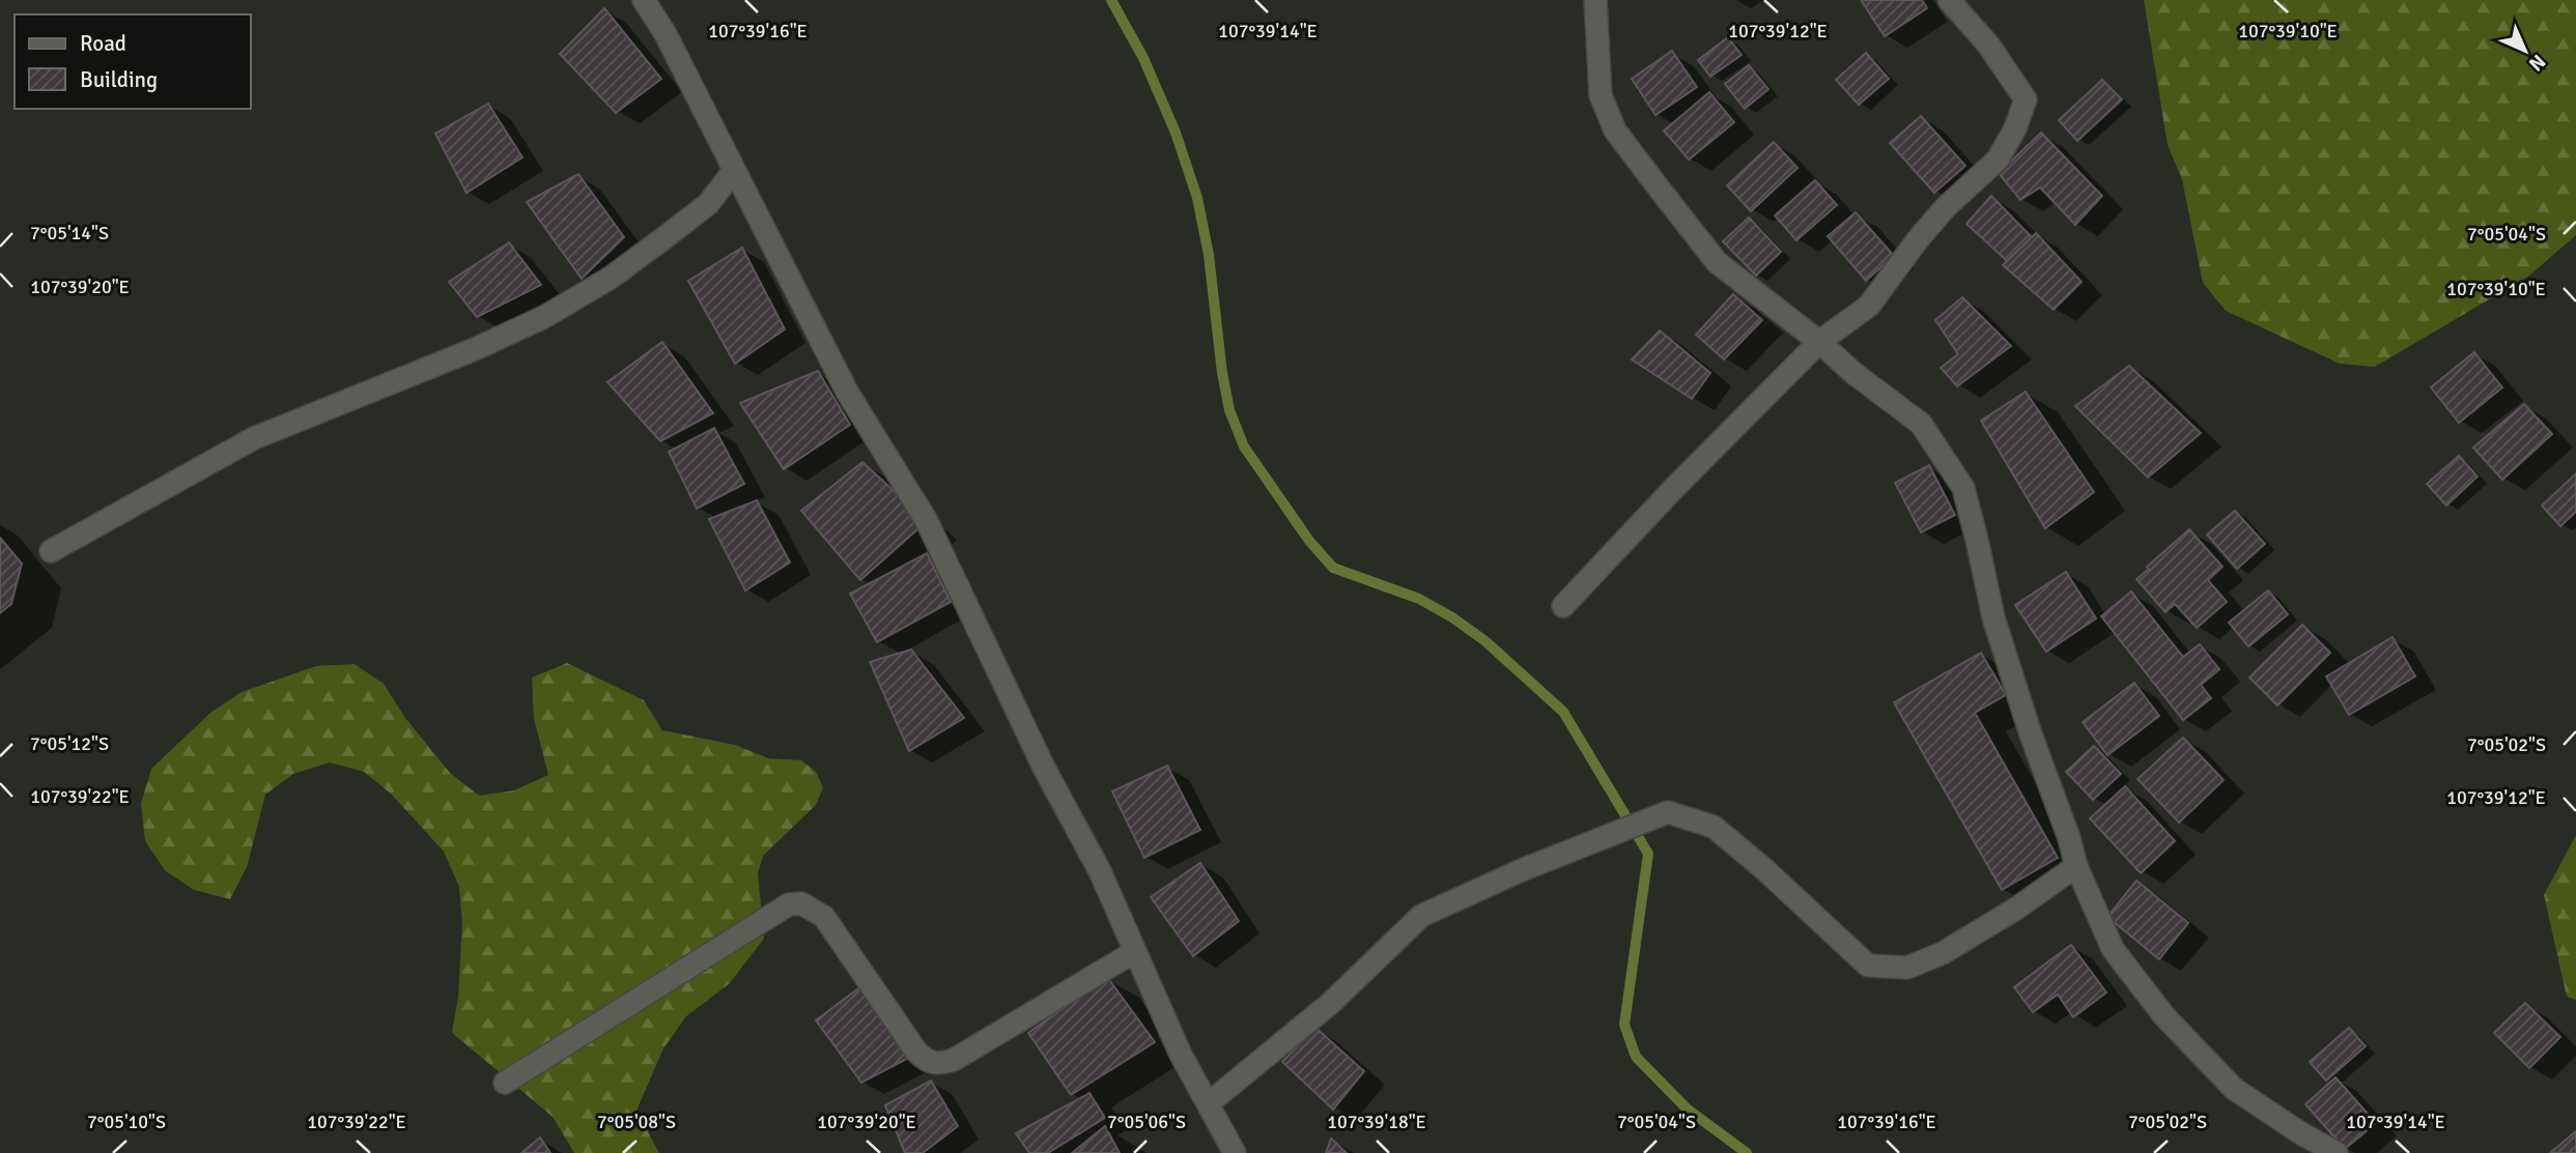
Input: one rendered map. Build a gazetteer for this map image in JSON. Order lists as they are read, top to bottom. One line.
{"legend":["Road","Building"],"north":"bottom right","coordinates":["107°39'16\"E","107°39'14\"E","107°39'12\"E","107°39'10\"E","7°05'14\"S","7°05'04\"S","107°39'20\"E","7°05'12\"S","7°05'02\"S","107°39'22\"E","7°05'10\"S","7°05'08\"S","7°05'06\"S","107°39'18\"E"]}
